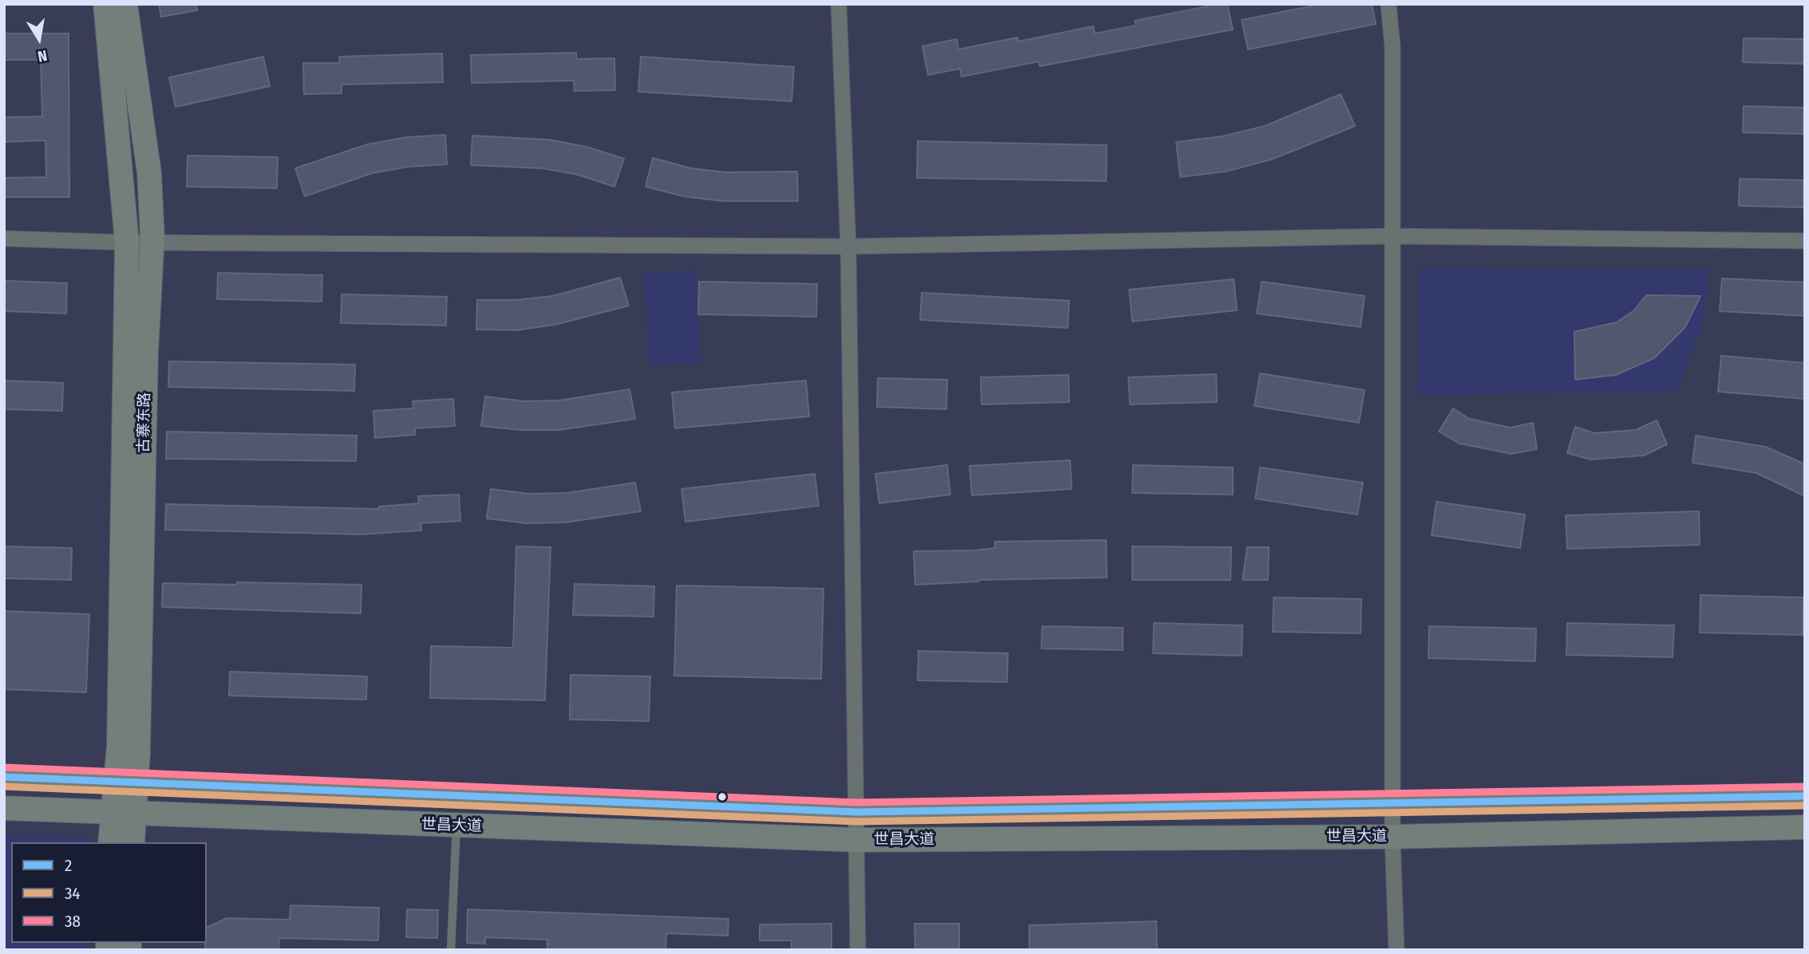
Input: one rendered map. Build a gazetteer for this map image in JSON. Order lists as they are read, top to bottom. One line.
{"streets":{"main road":["古寨东路","世昌大道"]},"crossings":[["古寨东路","世昌大道"]],"lines":["transit line 38","transit line 2","transit line 34"],"legend":["2","34","38"],"north":"bottom"}
